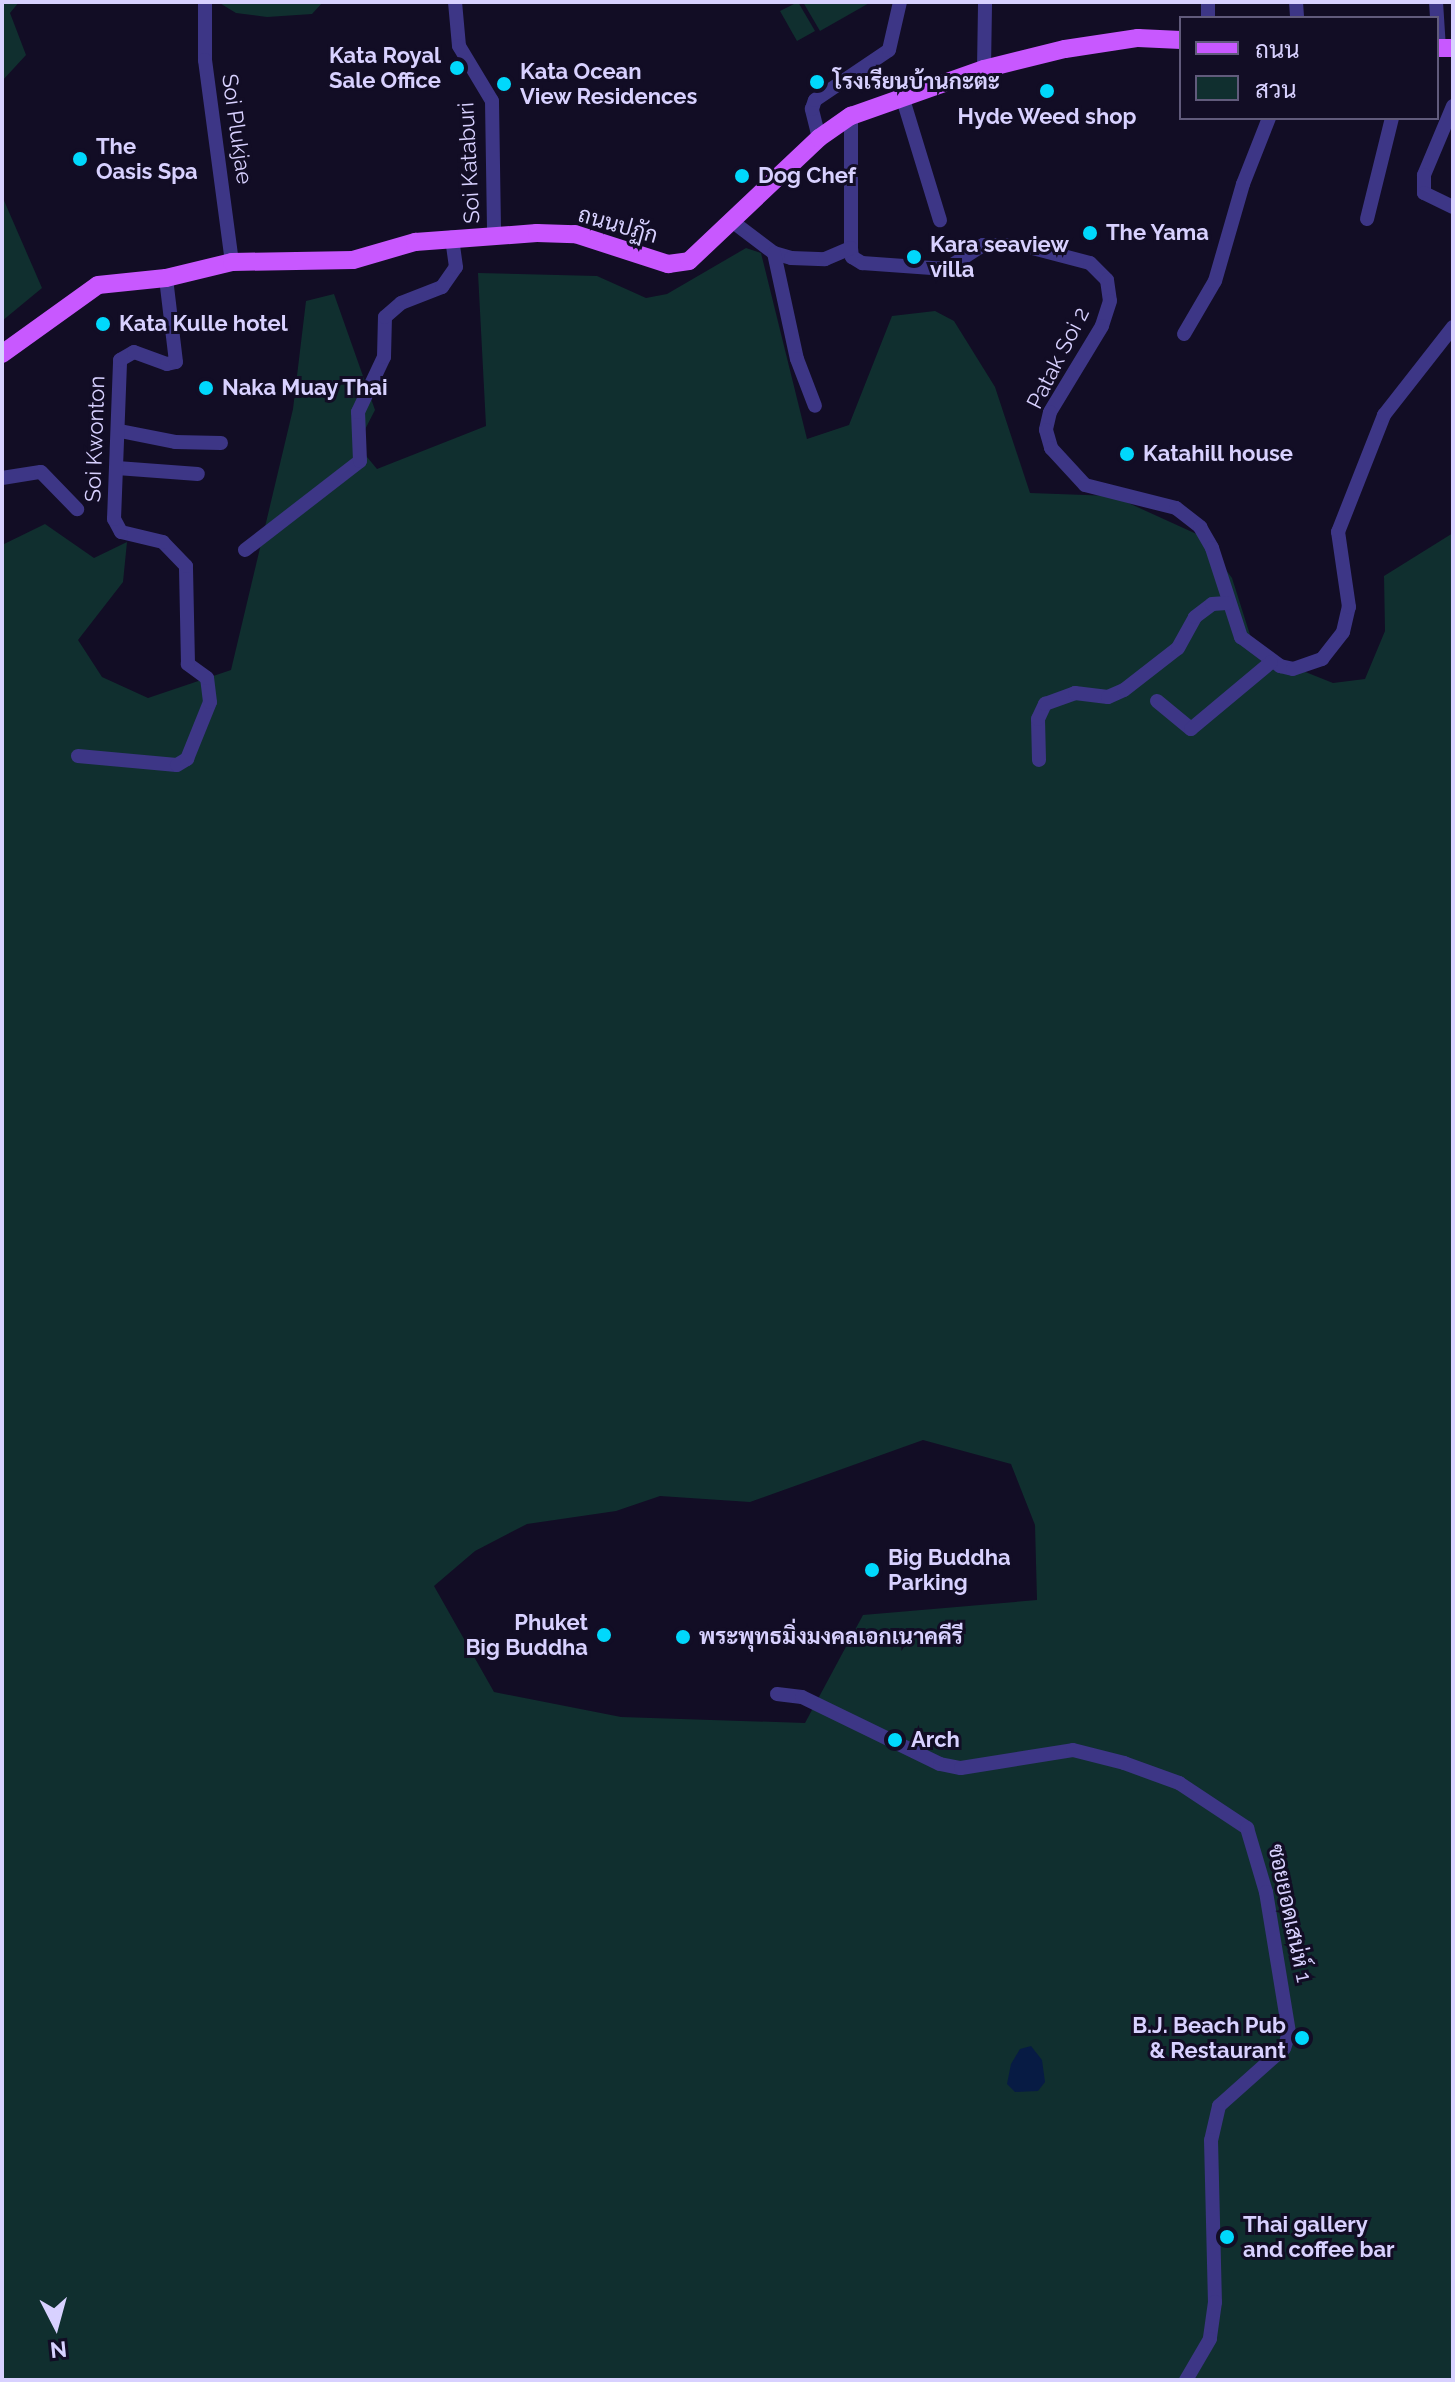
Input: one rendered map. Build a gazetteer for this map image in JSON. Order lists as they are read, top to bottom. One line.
{"streets":{"main road":["ถนนปฏัก"],"street":["Soi Plukjae","Soi Kataburi","Patak Soi 2","Soi Kwonton","ซอยยอดเสน่ห์ 1"]},"crossings":[["Soi Plukjae","ถนนปฏัก"],["Soi Kataburi","ถนนปฏัก"],["ถนนปฏัก","Soi Kwonton"]],"places":["Kata Royal Sale Office","โรงเรียนบ้านกะตะ","Kata Ocean View Residences","Hyde Weed shop","The Oasis Spa","Dog Chef","The Yama","Kara seaview villa","Kata Kulle hotel","Naka Muay Thai","Katahill house","Big Buddha Parking","Phuket Big Buddha","พระพุทธมิ่งมงคลเอกเนาคคีรี","Arch","B.J. Beach Pub & Restaurant","Thai gallery and coffee bar"],"legend":["ถนน","สวน"],"north":"bottom"}
